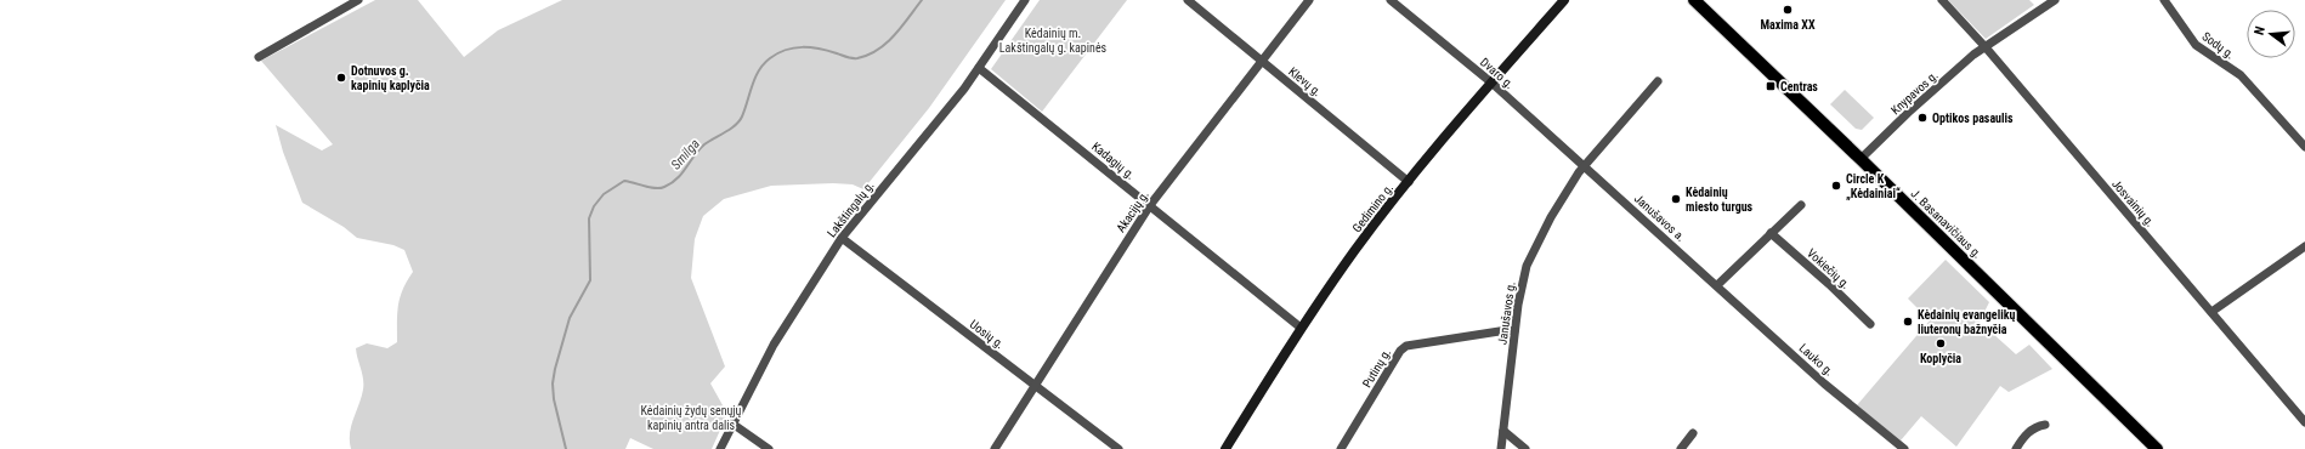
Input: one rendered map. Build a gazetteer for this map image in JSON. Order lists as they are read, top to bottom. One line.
{"streets":{"main road":["Gedimino g.","J. Basanavičiaus g."],"street":["Sodų g.","Dvaro g.","Klevų g.","Knypavos g.","Kadagių g.","Josvainių g.","Lakštingalų g.","Akacijų g.","Janušavos a.","Vokiečių g.","Janušavos g.","Uosių g.","Lauko g.","Putinų g."]},"crossings":[["Dvaro g.","Gedimino g."],["Dvaro g.","Janušavos a."],["Dvaro g.","Janušavos g."],["Klevų g.","Gedimino g."],["Klevų g.","Akacijų g."],["Knypavos g.","Josvainių g."],["Knypavos g.","J. Basanavičiaus g."],["Kadagių g.","Gedimino g."],["Kadagių g.","Lakštingalų g."],["Kadagių g.","Akacijų g."],["Lakštingalų g.","Uosių g."],["Akacijų g.","Uosių g."],["Janušavos a.","Janušavos g."],["Janušavos a.","Lauko g."],["Janušavos g.","Putinų g."]],"water":["Smilga"],"parks":["Kėdainių m. Lakštingalų g. kapinės","Kėdainių žydų senųjų kapinių antra dalis"],"places":{"other":["Maxima XX","Dotnuvos g. kapinių kaplyčia","Optikos pasaulis","Circle K „Kėdainiai“","Kėdainių miesto turgus","Kėdainių evangelikų liuteronų bažnyčia","Koplyčia"],"transit":["Centras"]},"north":"left"}
